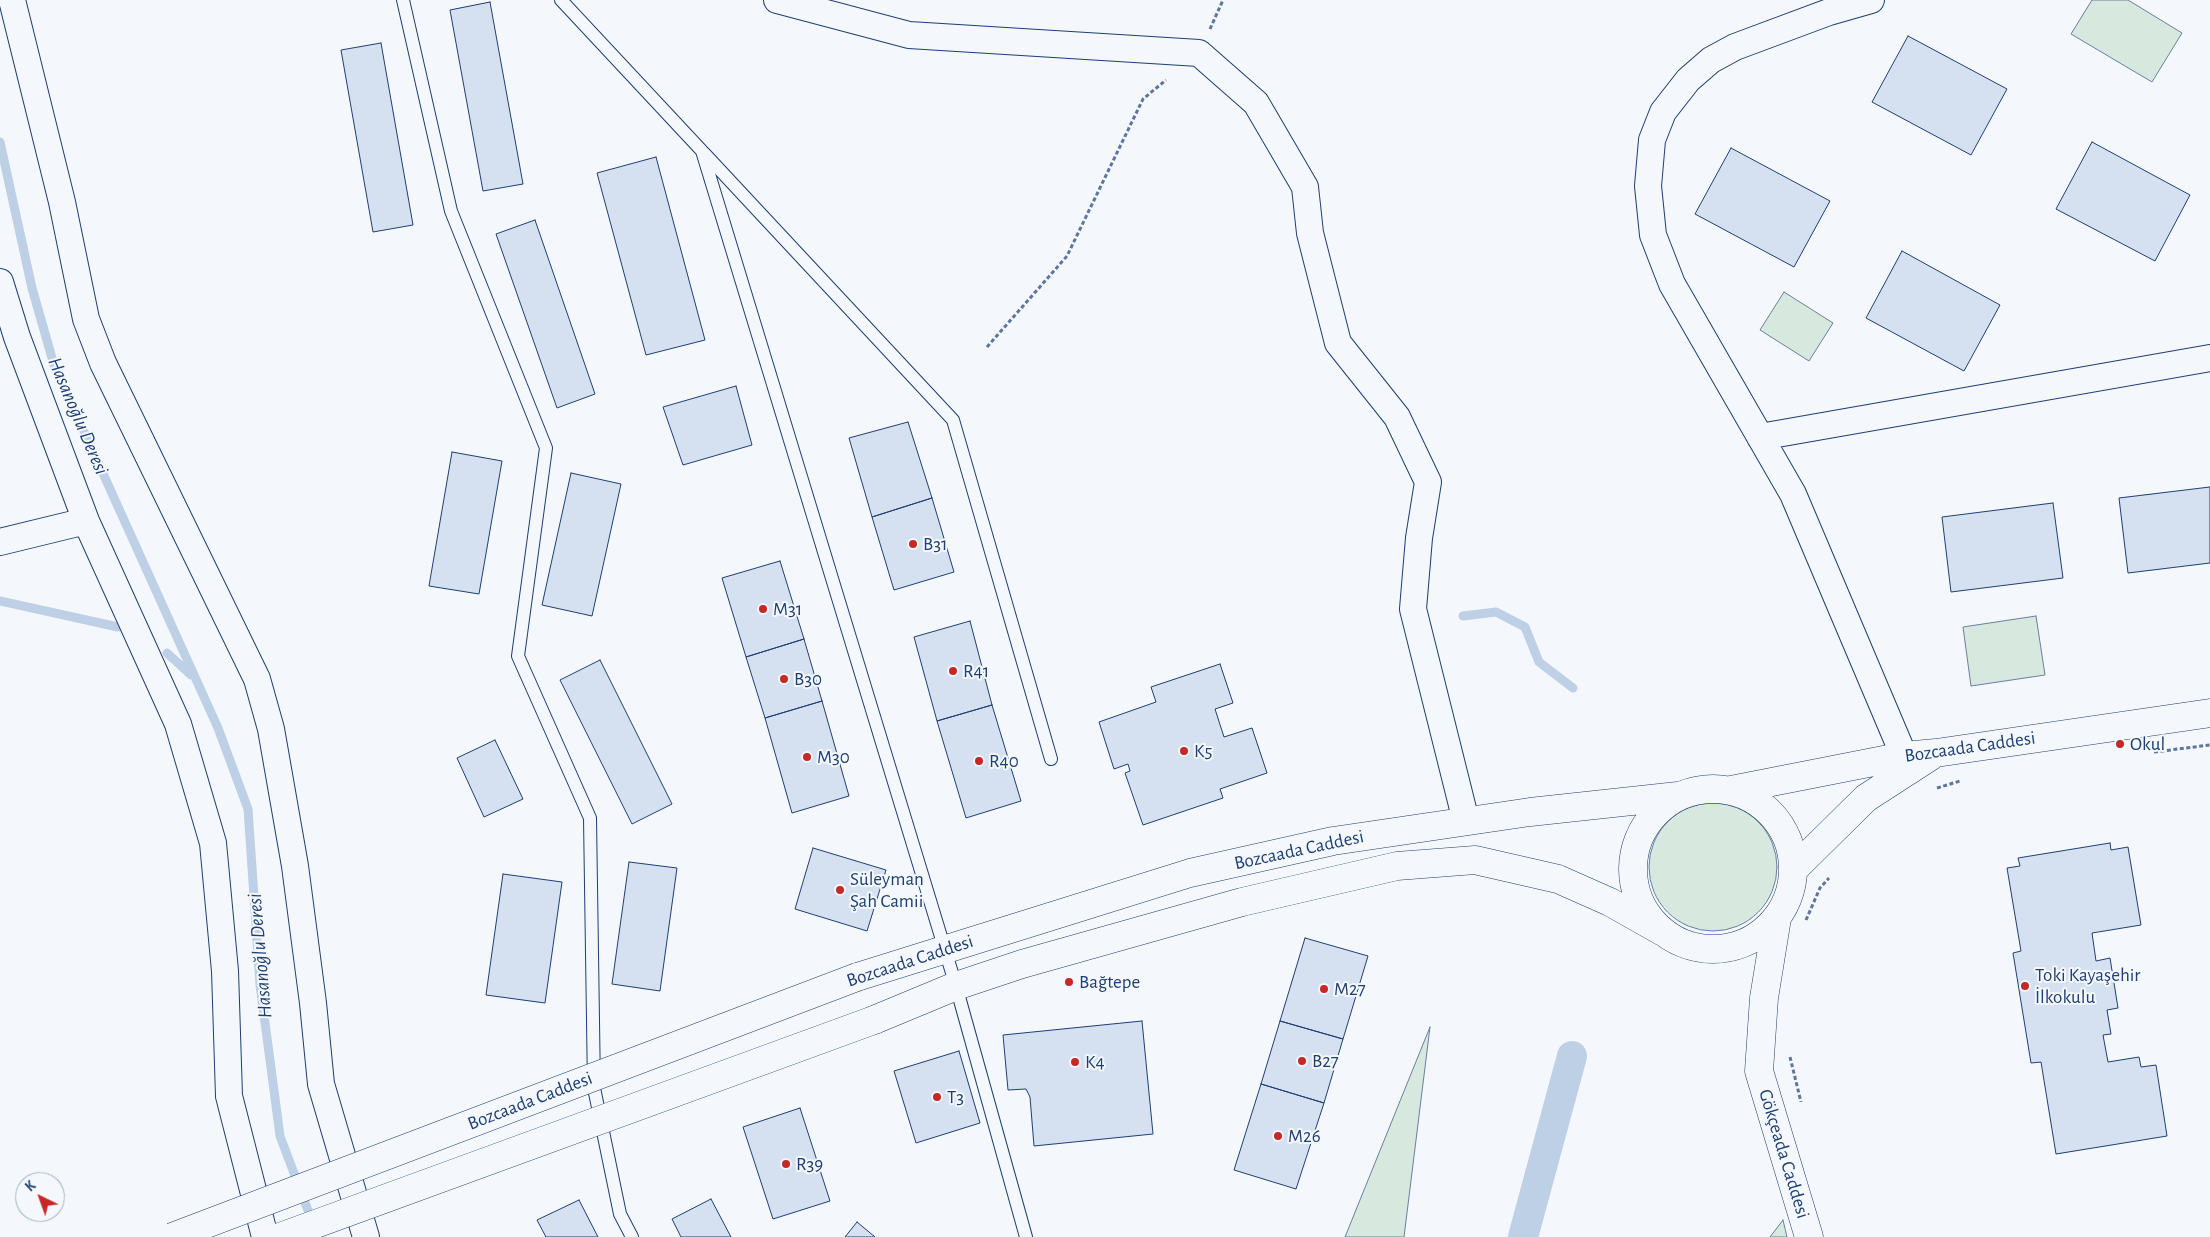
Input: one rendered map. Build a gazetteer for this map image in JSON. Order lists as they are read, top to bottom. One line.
{"streets":{"street":["Bozcaada Caddesi","Gökçeada Caddesi"]},"crossings":[["Bozcaada Caddesi","Gökçeada Caddesi"]],"water":["Hasanoğlu Deresi"],"places":["B31","M31","R41","B30","Okul","K5","M30","R40","Süleyman Şah Camii","Bağtepe","Toki Kayaşehir İlkokulu","M27","B27","K4","T3","M26","R39"],"north":"top left"}
